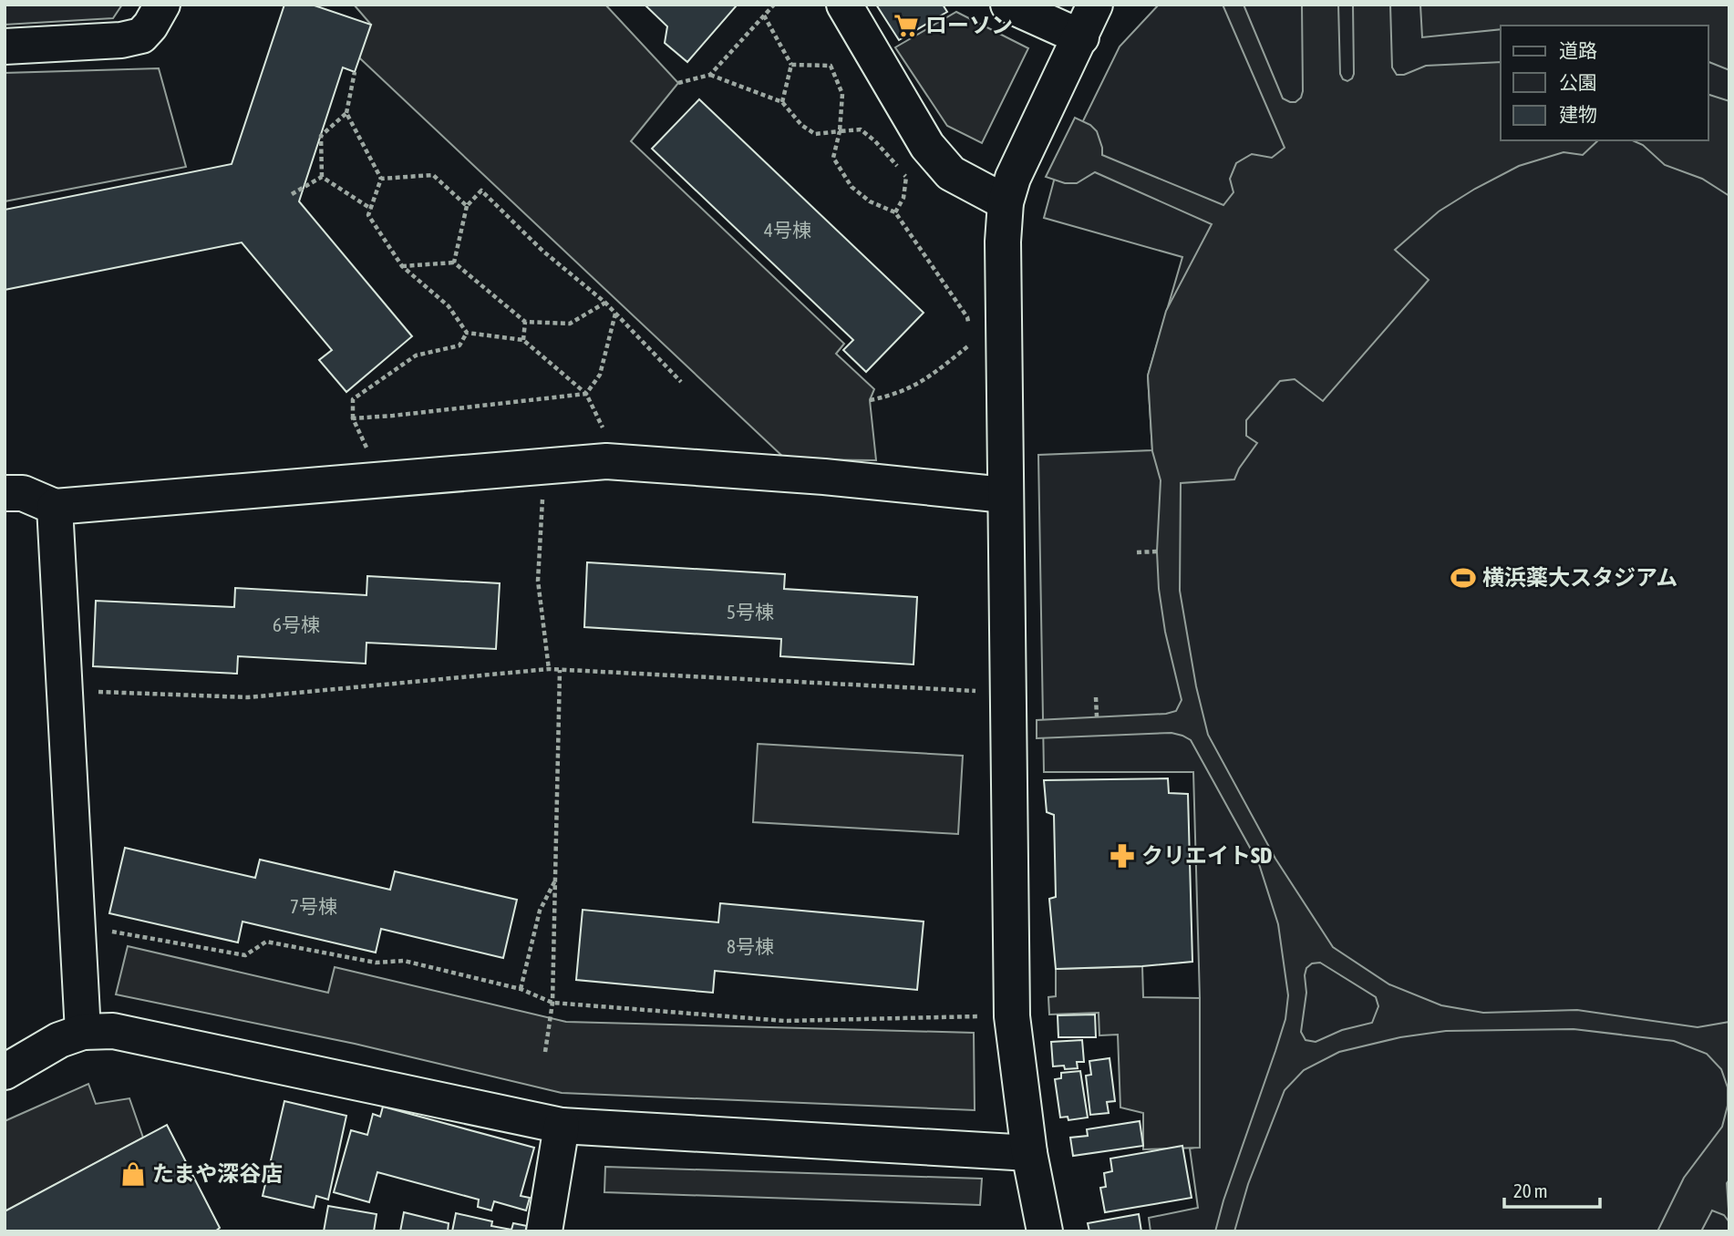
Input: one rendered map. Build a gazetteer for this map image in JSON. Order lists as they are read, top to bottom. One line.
{"places":{"supermarket":["ローソン"],"sports":["横浜薬大スタジアム"],"pharmacy":["クリエイトSD"],"shop":["たまや深谷店"]},"house_numbers":["4号棟","5号棟","6号棟","7号棟","8号棟"],"legend":["道路","公園","建物"],"scale_bar":"20 m"}
